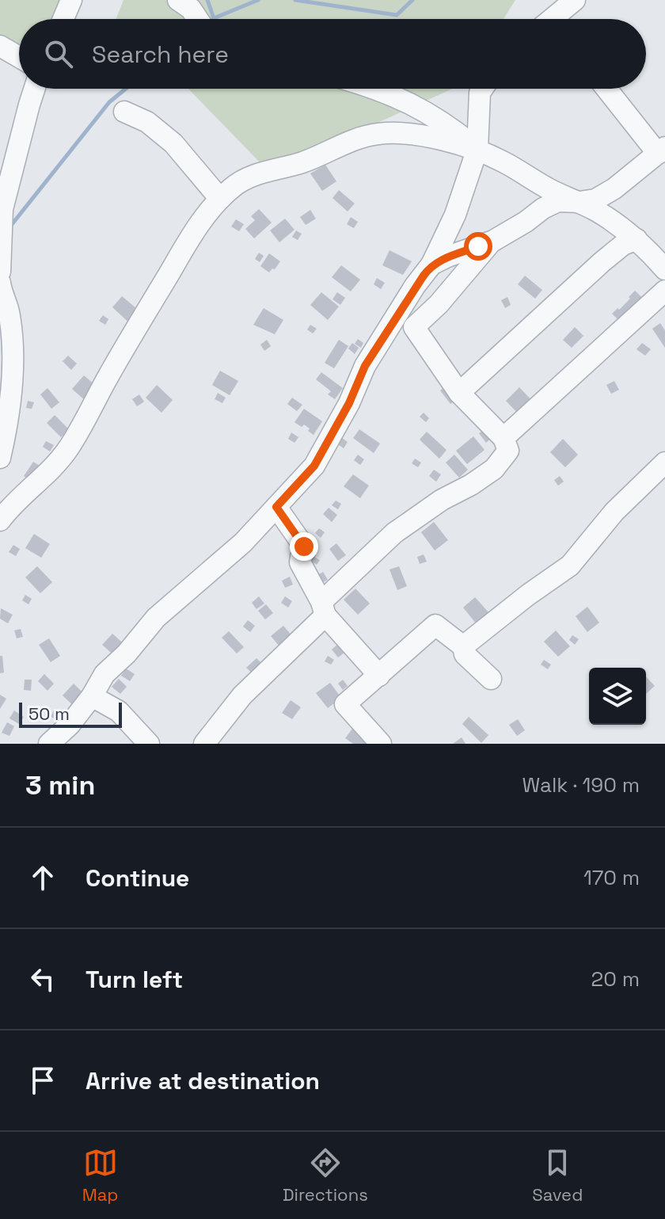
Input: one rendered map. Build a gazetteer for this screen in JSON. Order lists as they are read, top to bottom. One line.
{"scale_bar":"50 m","page":{"search":"Search here","scale":"50 m","heading":["3 min","Walk · 190 m"],"list":[["Continue","170 m"],["Turn left","20 m"],"Arrive at destination"],"nav":["Map","Directions","Saved"]}}
